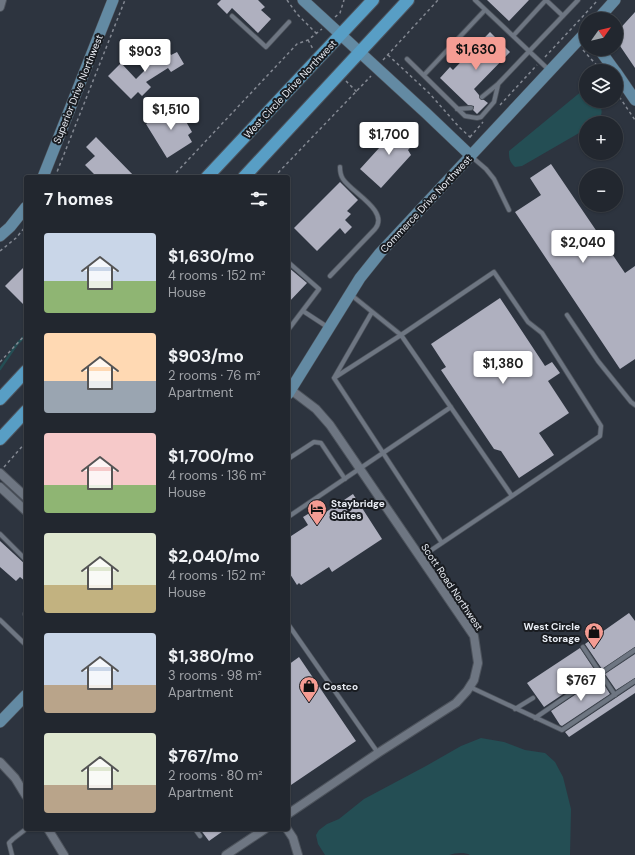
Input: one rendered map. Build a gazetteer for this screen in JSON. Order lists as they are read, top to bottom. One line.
{"streets":{"main road":["West Circle Drive Northwest"],"street":["Superior Drive Northwest","Commerce Drive Northwest","Scott Road Northwest"]},"places":{"hotel":["Staybridge Suites"],"shop":["West Circle Storage","Costco"]},"north":"top right","page":{"map_buttons":["+","−"],"price":["$1,630","$903","$1,510","$1,700","$2,040","$1,380","$767"],"heading":"7 homes","list":[{"name":"$1,630/mo","note":"4 rooms · 152 m² · House"},{"name":"$903/mo","note":"2 rooms · 76 m² · Apartment"},{"name":"$1,700/mo","note":"4 rooms · 136 m² · House"},{"name":"$2,040/mo","note":"4 rooms · 152 m² · House"},{"name":"$1,380/mo","note":"3 rooms · 98 m² · Apartment"},{"name":"$767/mo","note":"2 rooms · 80 m² · Apartment"}]}}
